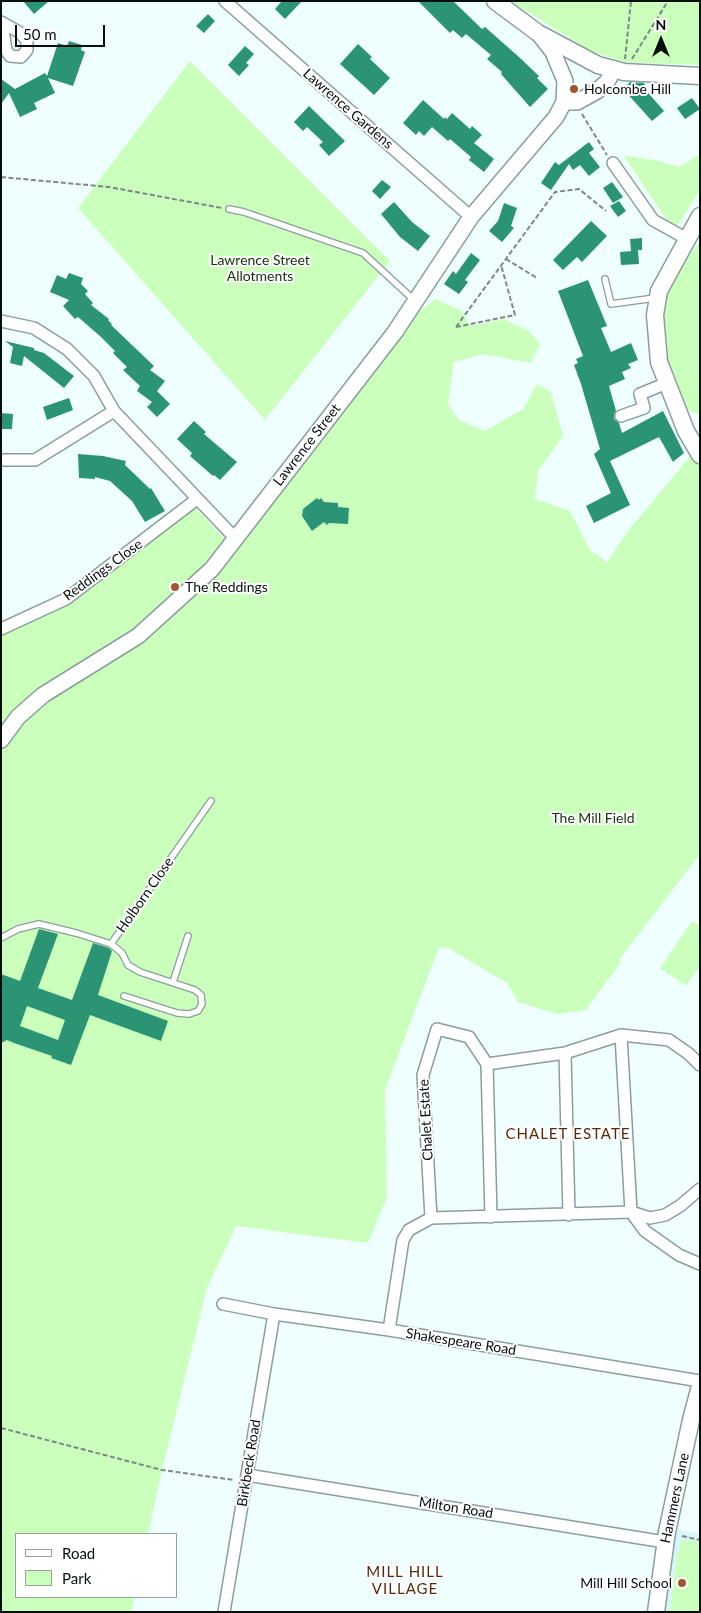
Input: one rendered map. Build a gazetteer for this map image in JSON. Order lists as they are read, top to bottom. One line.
{"streets":{"main road":["Hammers Lane"],"street":["Lawrence Gardens","Lawrence Street","Reddings Close","Chalet Estate","Shakespeare Road","Birkbeck Road","Milton Road"],"lane":["Holborn Close"]},"crossings":[["Lawrence Gardens","Lawrence Street"],["Shakespeare Road","Birkbeck Road"],["Birkbeck Road","Milton Road"],["Hammers Lane","Milton Road"]],"districts":["CHALET ESTATE","MILL HILL VILLAGE"],"parks":["Lawrence Street Allotments","The Mill Field"],"places":["Holcombe Hill","The Reddings","Mill Hill School"],"legend":["Road","Park"],"scale_bar":"50 m","north":"top"}
